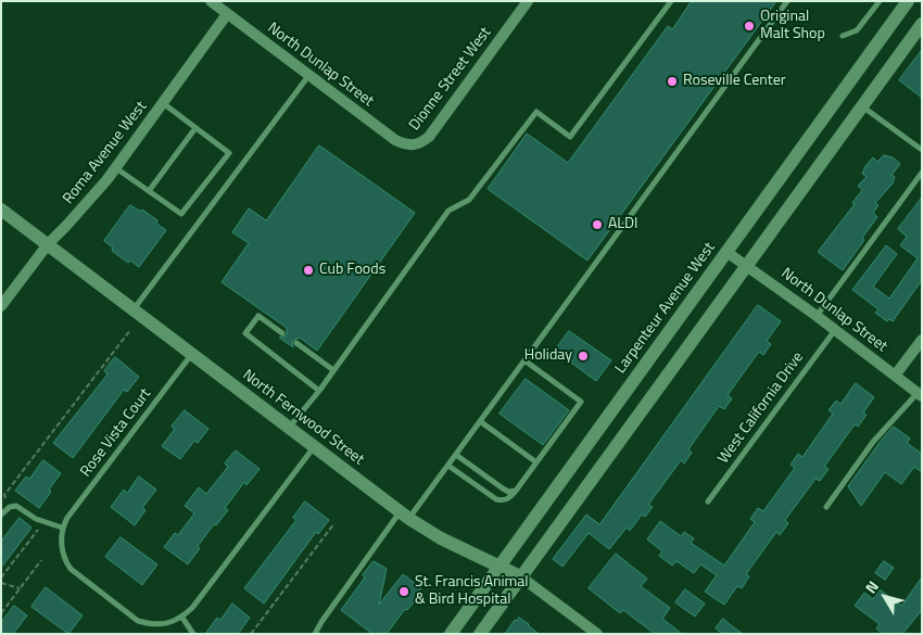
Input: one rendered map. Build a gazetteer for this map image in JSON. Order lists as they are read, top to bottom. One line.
{"streets":{"main road":["Larpenteur Avenue West","North Fernwood Street"],"street":["North Dunlap Street","Dionne Street West","Roma Avenue West"],"lane":["West California Drive","Rose Vista Court"]},"crossings":[["North Dunlap Street","Dionne Street West"],["North Dunlap Street","Roma Avenue West"],["North Dunlap Street","Larpenteur Avenue West"],["North Dunlap Street","West California Drive"],["Roma Avenue West","North Fernwood Street"],["Larpenteur Avenue West","North Fernwood Street"],["North Fernwood Street","Rose Vista Court"]],"places":["Original Malt Shop","Roseville Center","ALDI","Cub Foods","Holiday","St. Francis Animal & Bird Hospital"],"north":"top left"}
